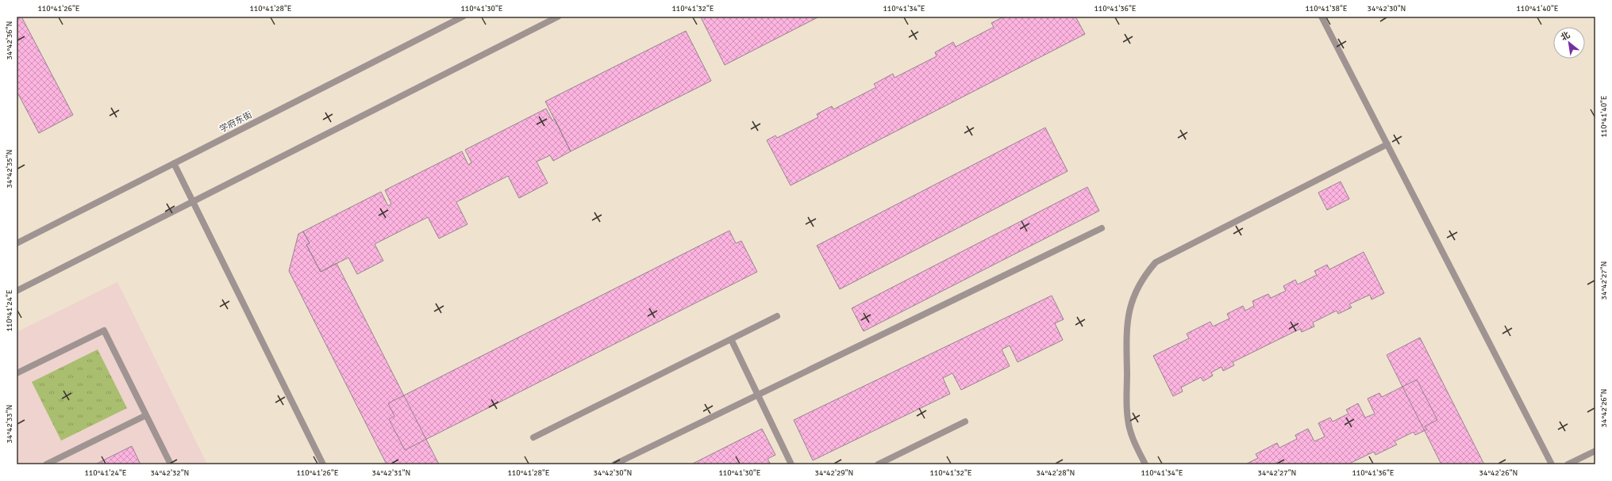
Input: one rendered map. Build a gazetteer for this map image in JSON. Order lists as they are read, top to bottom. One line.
{"streets":{"street":["学府东街"]},"north":"top left","coordinates":["110°41'26\"E","110°41'28\"E","110°41'30\"E","110°41'32\"E","110°41'34\"E","110°41'36\"E","110°41'38\"E","34°42'30\"N","110°41'40\"E","34°42'36\"N","34°42'35\"N","34°42'27\"N","110°41'24\"E","34°42'26\"N","34°42'33\"N","34°42'32\"N","34°42'31\"N","34°42'29\"N","34°42'28\"N"]}
